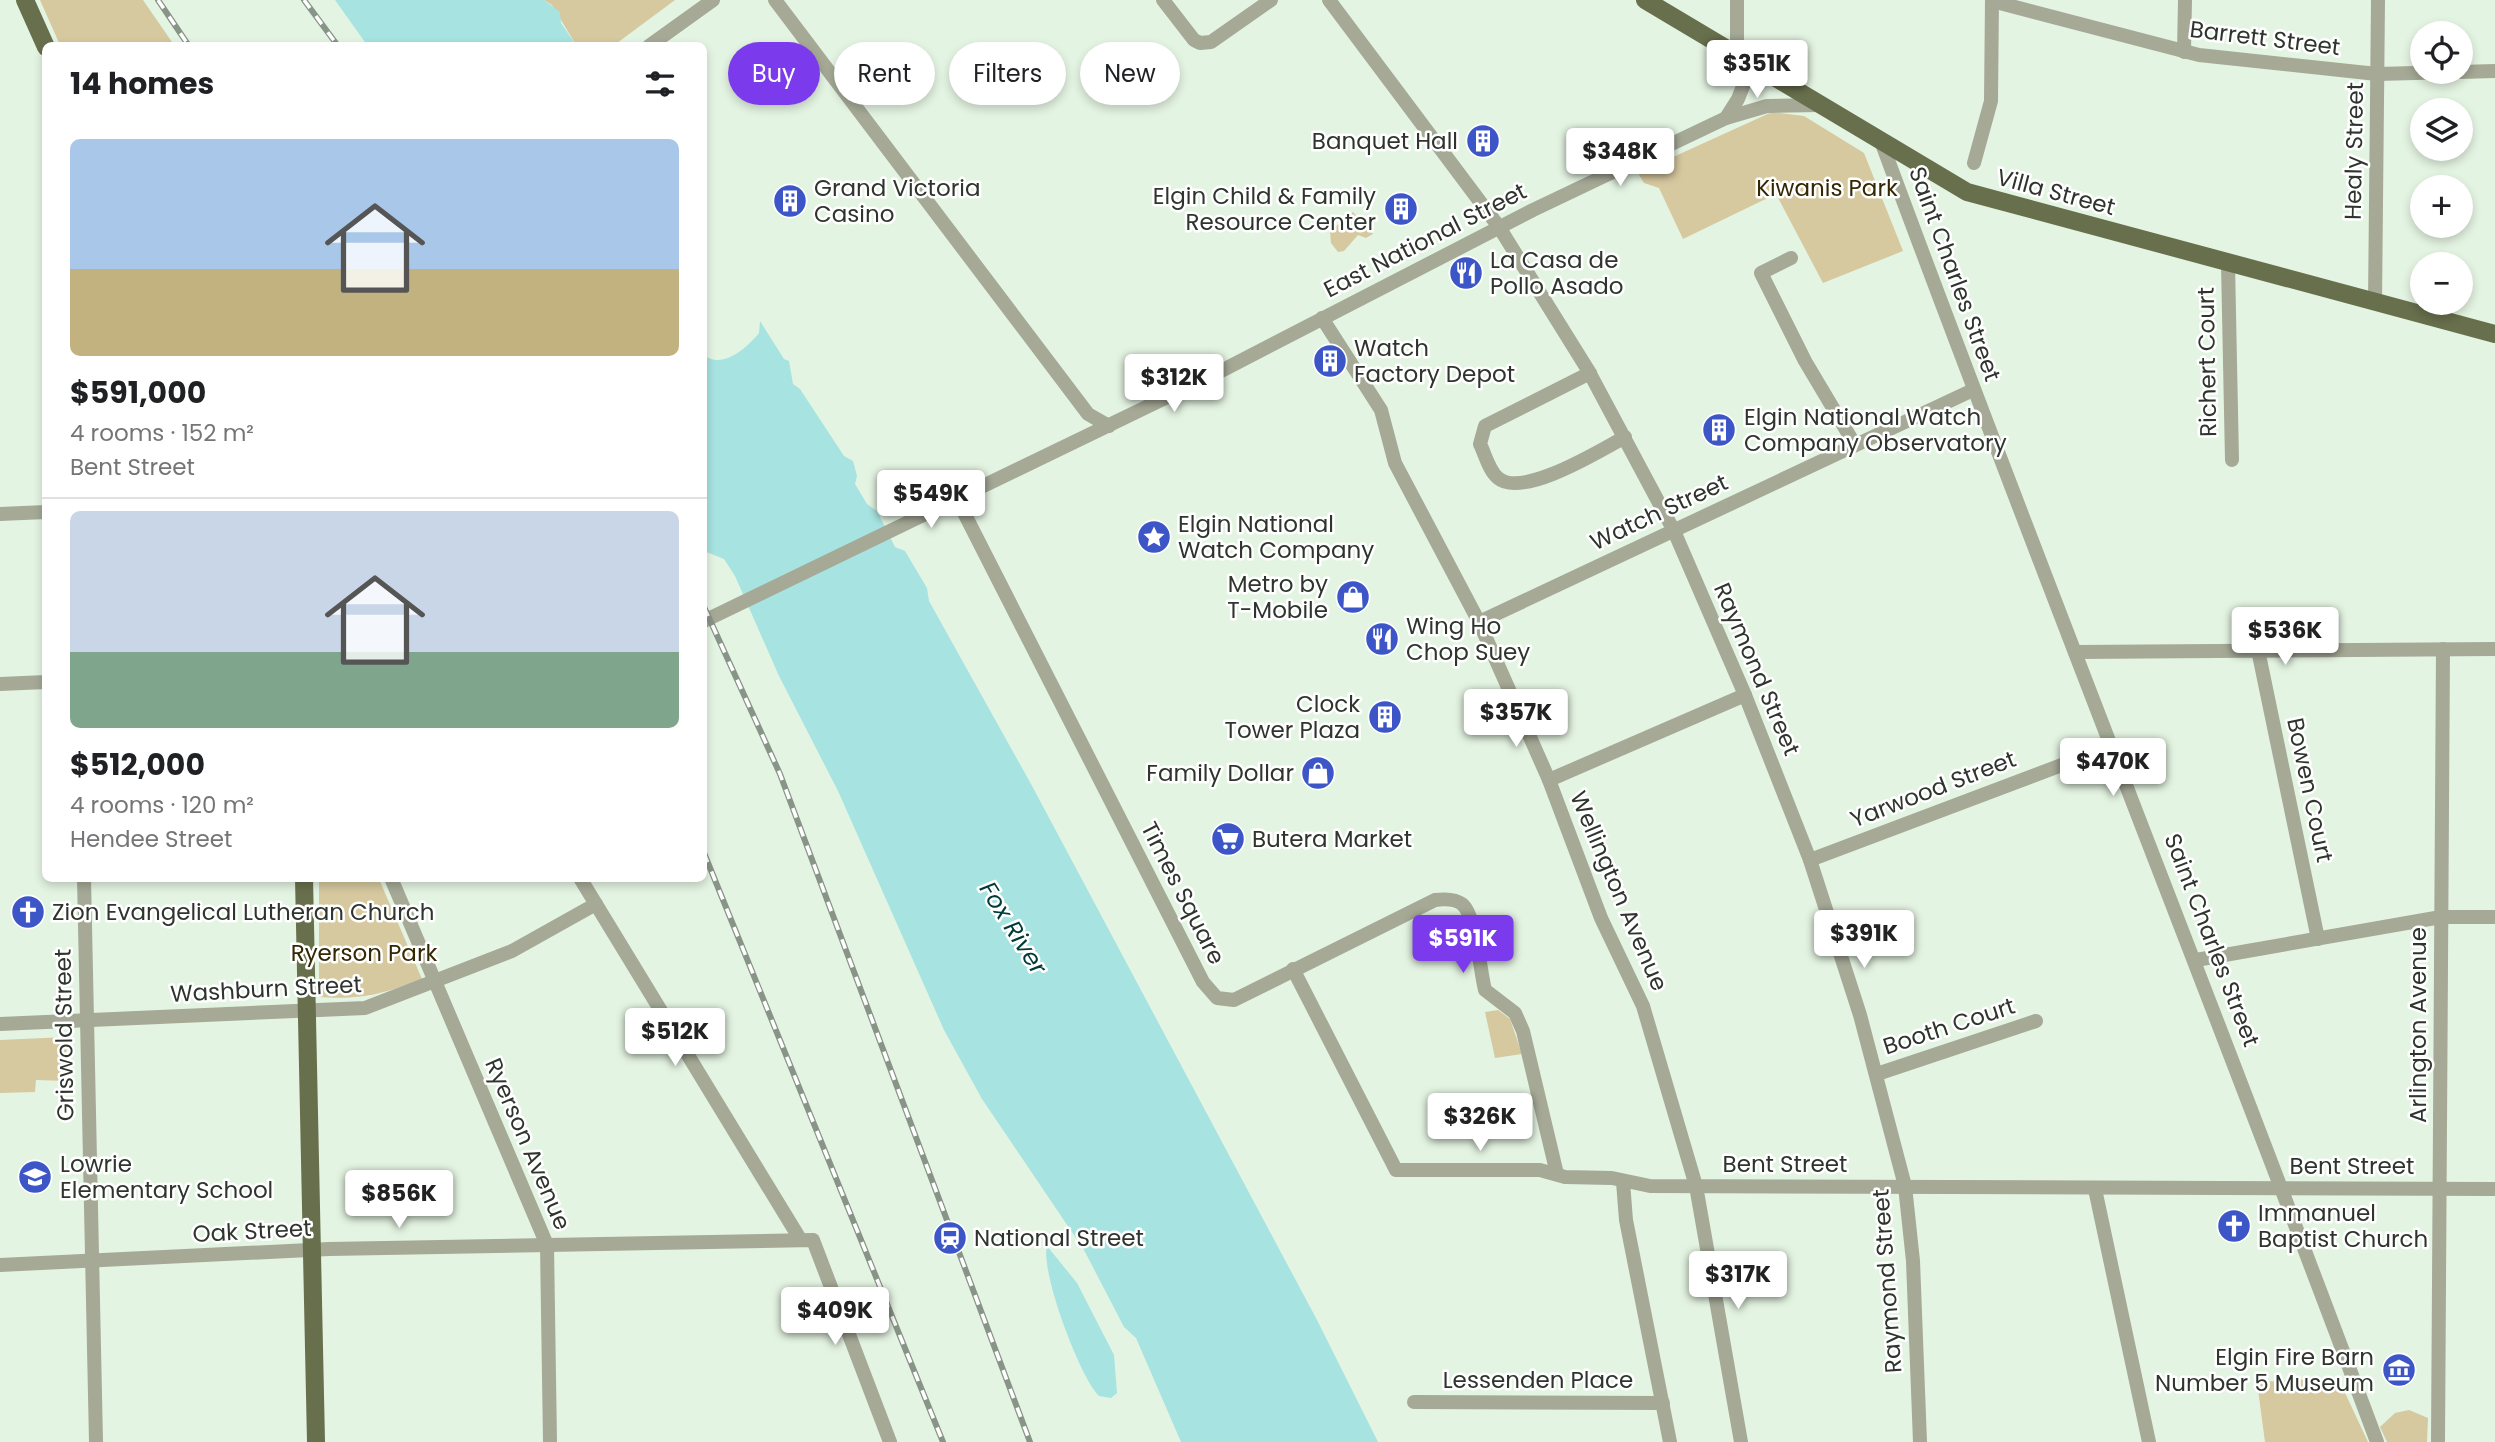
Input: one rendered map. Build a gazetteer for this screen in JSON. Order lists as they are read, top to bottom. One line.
{"streets":{"main road":["Villa Street"],"street":["Barrett Street","Healy Street","East National Street","Saint Charles Street","Richert Court","Watch Street","Raymond Street","Yarwood Street","Bowen Court","Wellington Avenue","Times Square","Washburn Street","Arlington Avenue","Booth Court","Griswold Street","Ryerson Avenue","Bent Street","Oak Street","Lessenden Place"]},"crossings":[["Barrett Street","Healy Street"],["Healy Street","Villa Street"],["Villa Street","East National Street"],["Villa Street","Saint Charles Street"],["Villa Street","Richert Court"],["East National Street","Raymond Street"],["East National Street","Wellington Avenue"],["Saint Charles Street","Watch Street"],["Saint Charles Street","Yarwood Street"],["Saint Charles Street","Bent Street"],["Watch Street","Raymond Street"],["Watch Street","Wellington Avenue"],["Raymond Street","Yarwood Street"],["Raymond Street","Booth Court"],["Raymond Street","Bent Street"],["Wellington Avenue","Bent Street"],["Washburn Street","Griswold Street"],["Washburn Street","Ryerson Avenue"],["Arlington Avenue","Bent Street"],["Griswold Street","Oak Street"],["Ryerson Avenue","Oak Street"]],"water":["Fox River"],"parks":["Kiwanis Park","Ryerson Park"],"places":{"building":["Banquet Hall","Grand Victoria Casino","Elgin Child & Family Resource Center","Watch Factory Depot","Elgin National Watch Company Observatory","Clock Tower Plaza"],"restaurant":["La Casa de Pollo Asado","Wing Ho Chop Suey"],"place":["Elgin National Watch Company"],"shop":["Metro by T-Mobile","Family Dollar"],"supermarket":["Butera Market"],"church":["Zion Evangelical Lutheran Church","Immanuel Baptist Church"],"school or university":["Lowrie Elementary School"],"station":["National Street"],"museum":["Elgin Fire Barn Number 5 Museum"]},"page":{"map_buttons":["+","−"],"price":["$351K","$348K","$312K","$549K","$536K","$357K","$470K","$391K","$591K","$512K","$326K","$856K","$317K","$409K"],"chip":["Buy","Rent","Filters","New"],"heading":"14 homes","list":[{"name":"$591,000","note":"4 rooms · 152 m² · Bent Street"},{"name":"$512,000","note":"4 rooms · 120 m² · Hendee Street"}]}}
